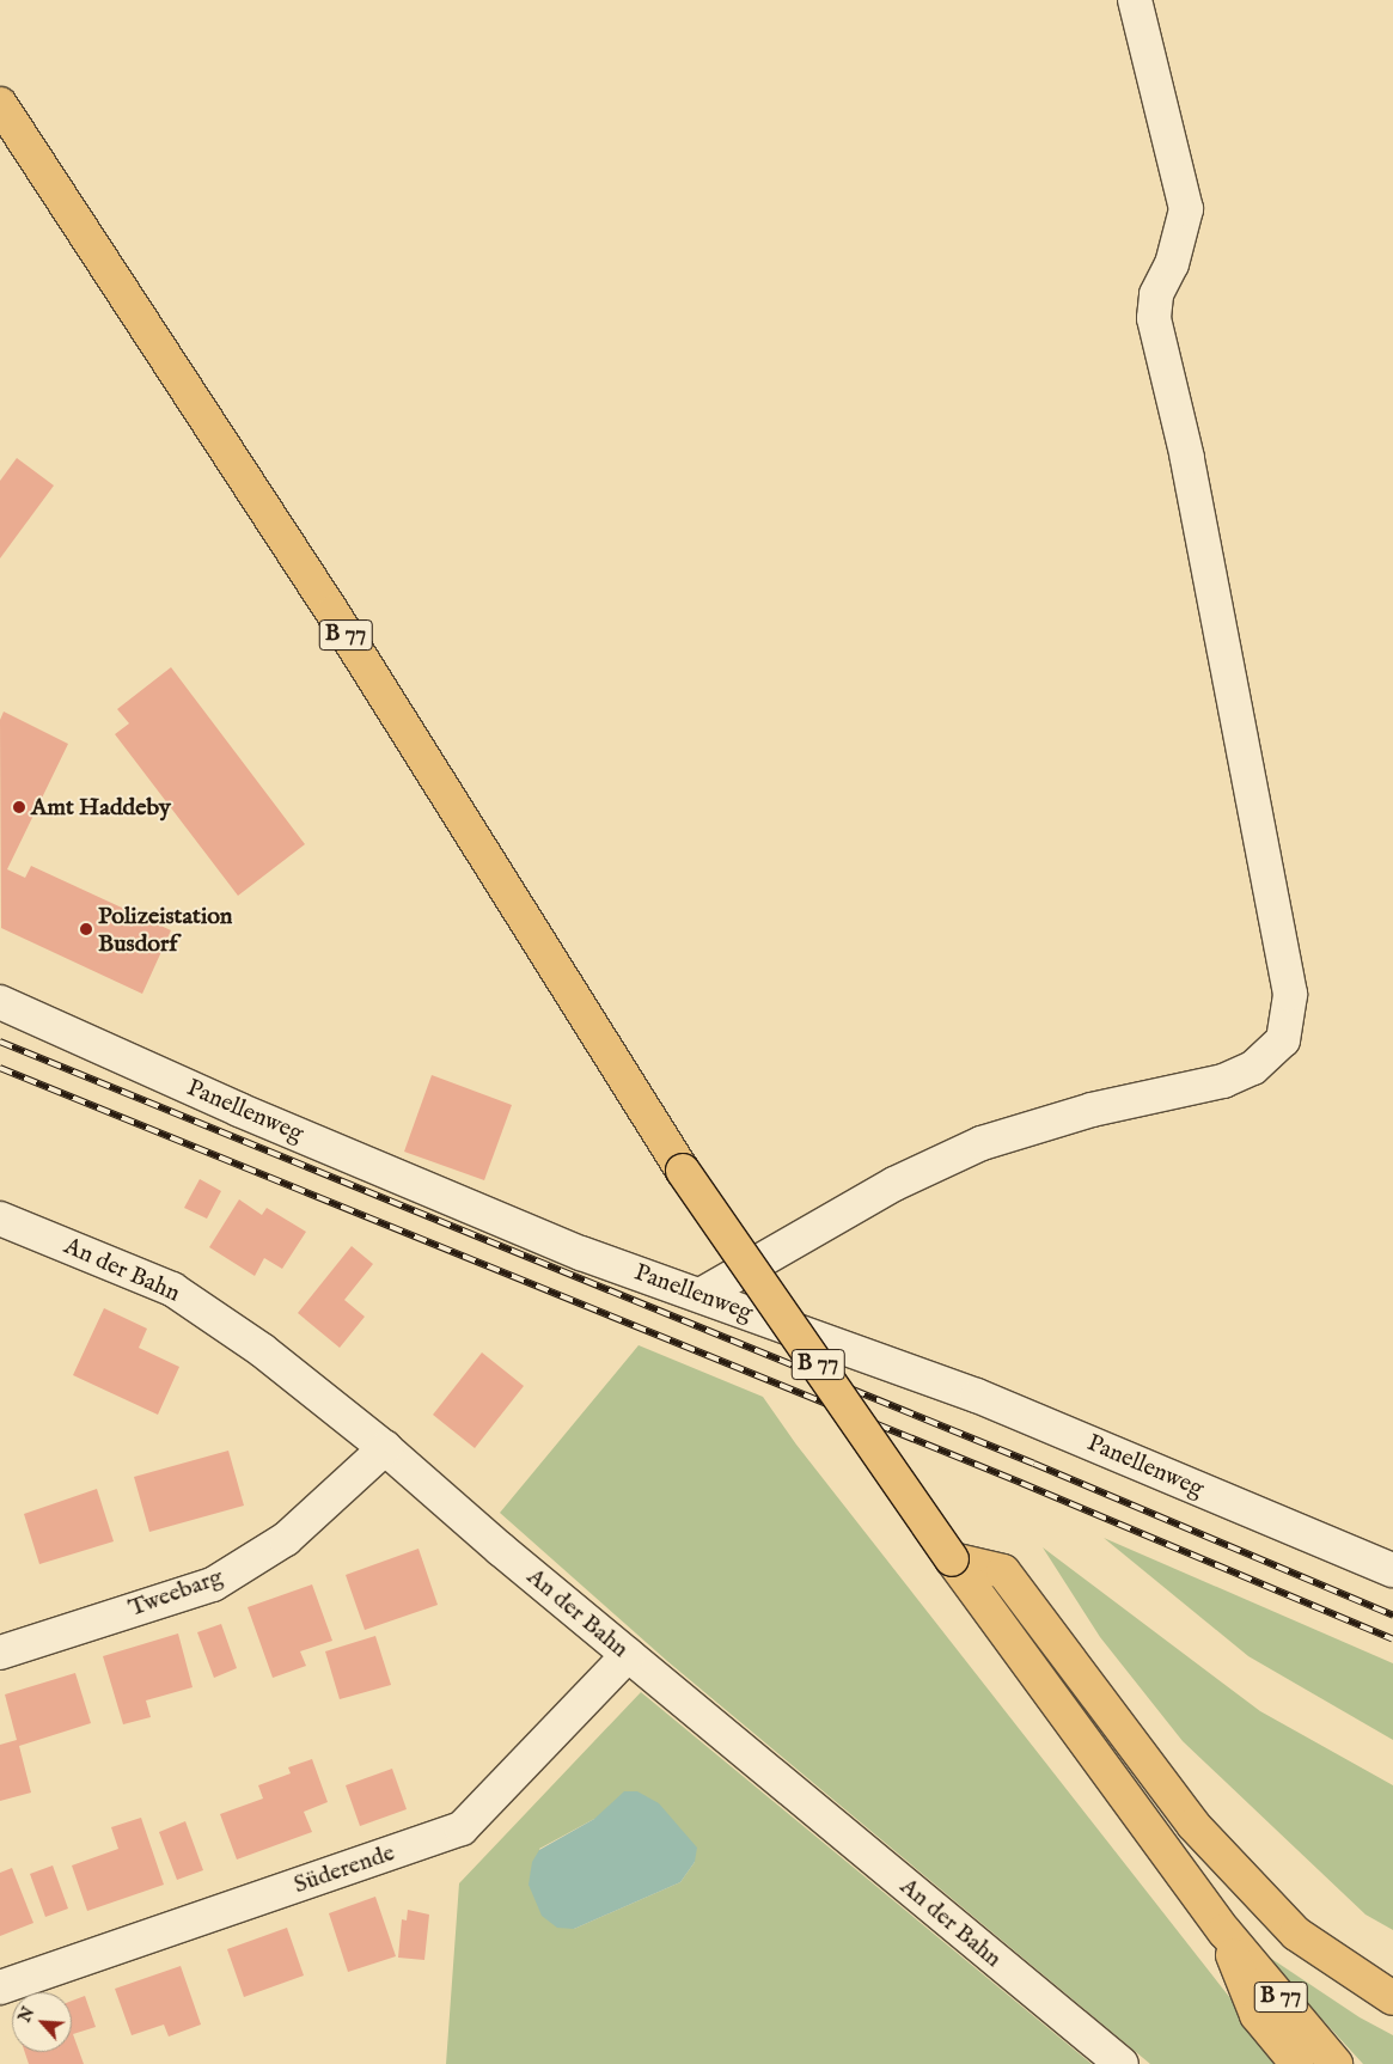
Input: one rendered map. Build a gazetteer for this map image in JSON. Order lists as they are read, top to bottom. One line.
{"streets":{"main road":["B 77"],"street":["Panellenweg","An der Bahn","Tweebarg","Süderende"]},"crossings":[["An der Bahn","Tweebarg"],["An der Bahn","Süderende"]],"places":["Amt Haddeby","Polizeistation Busdorf"],"north":"top left"}
